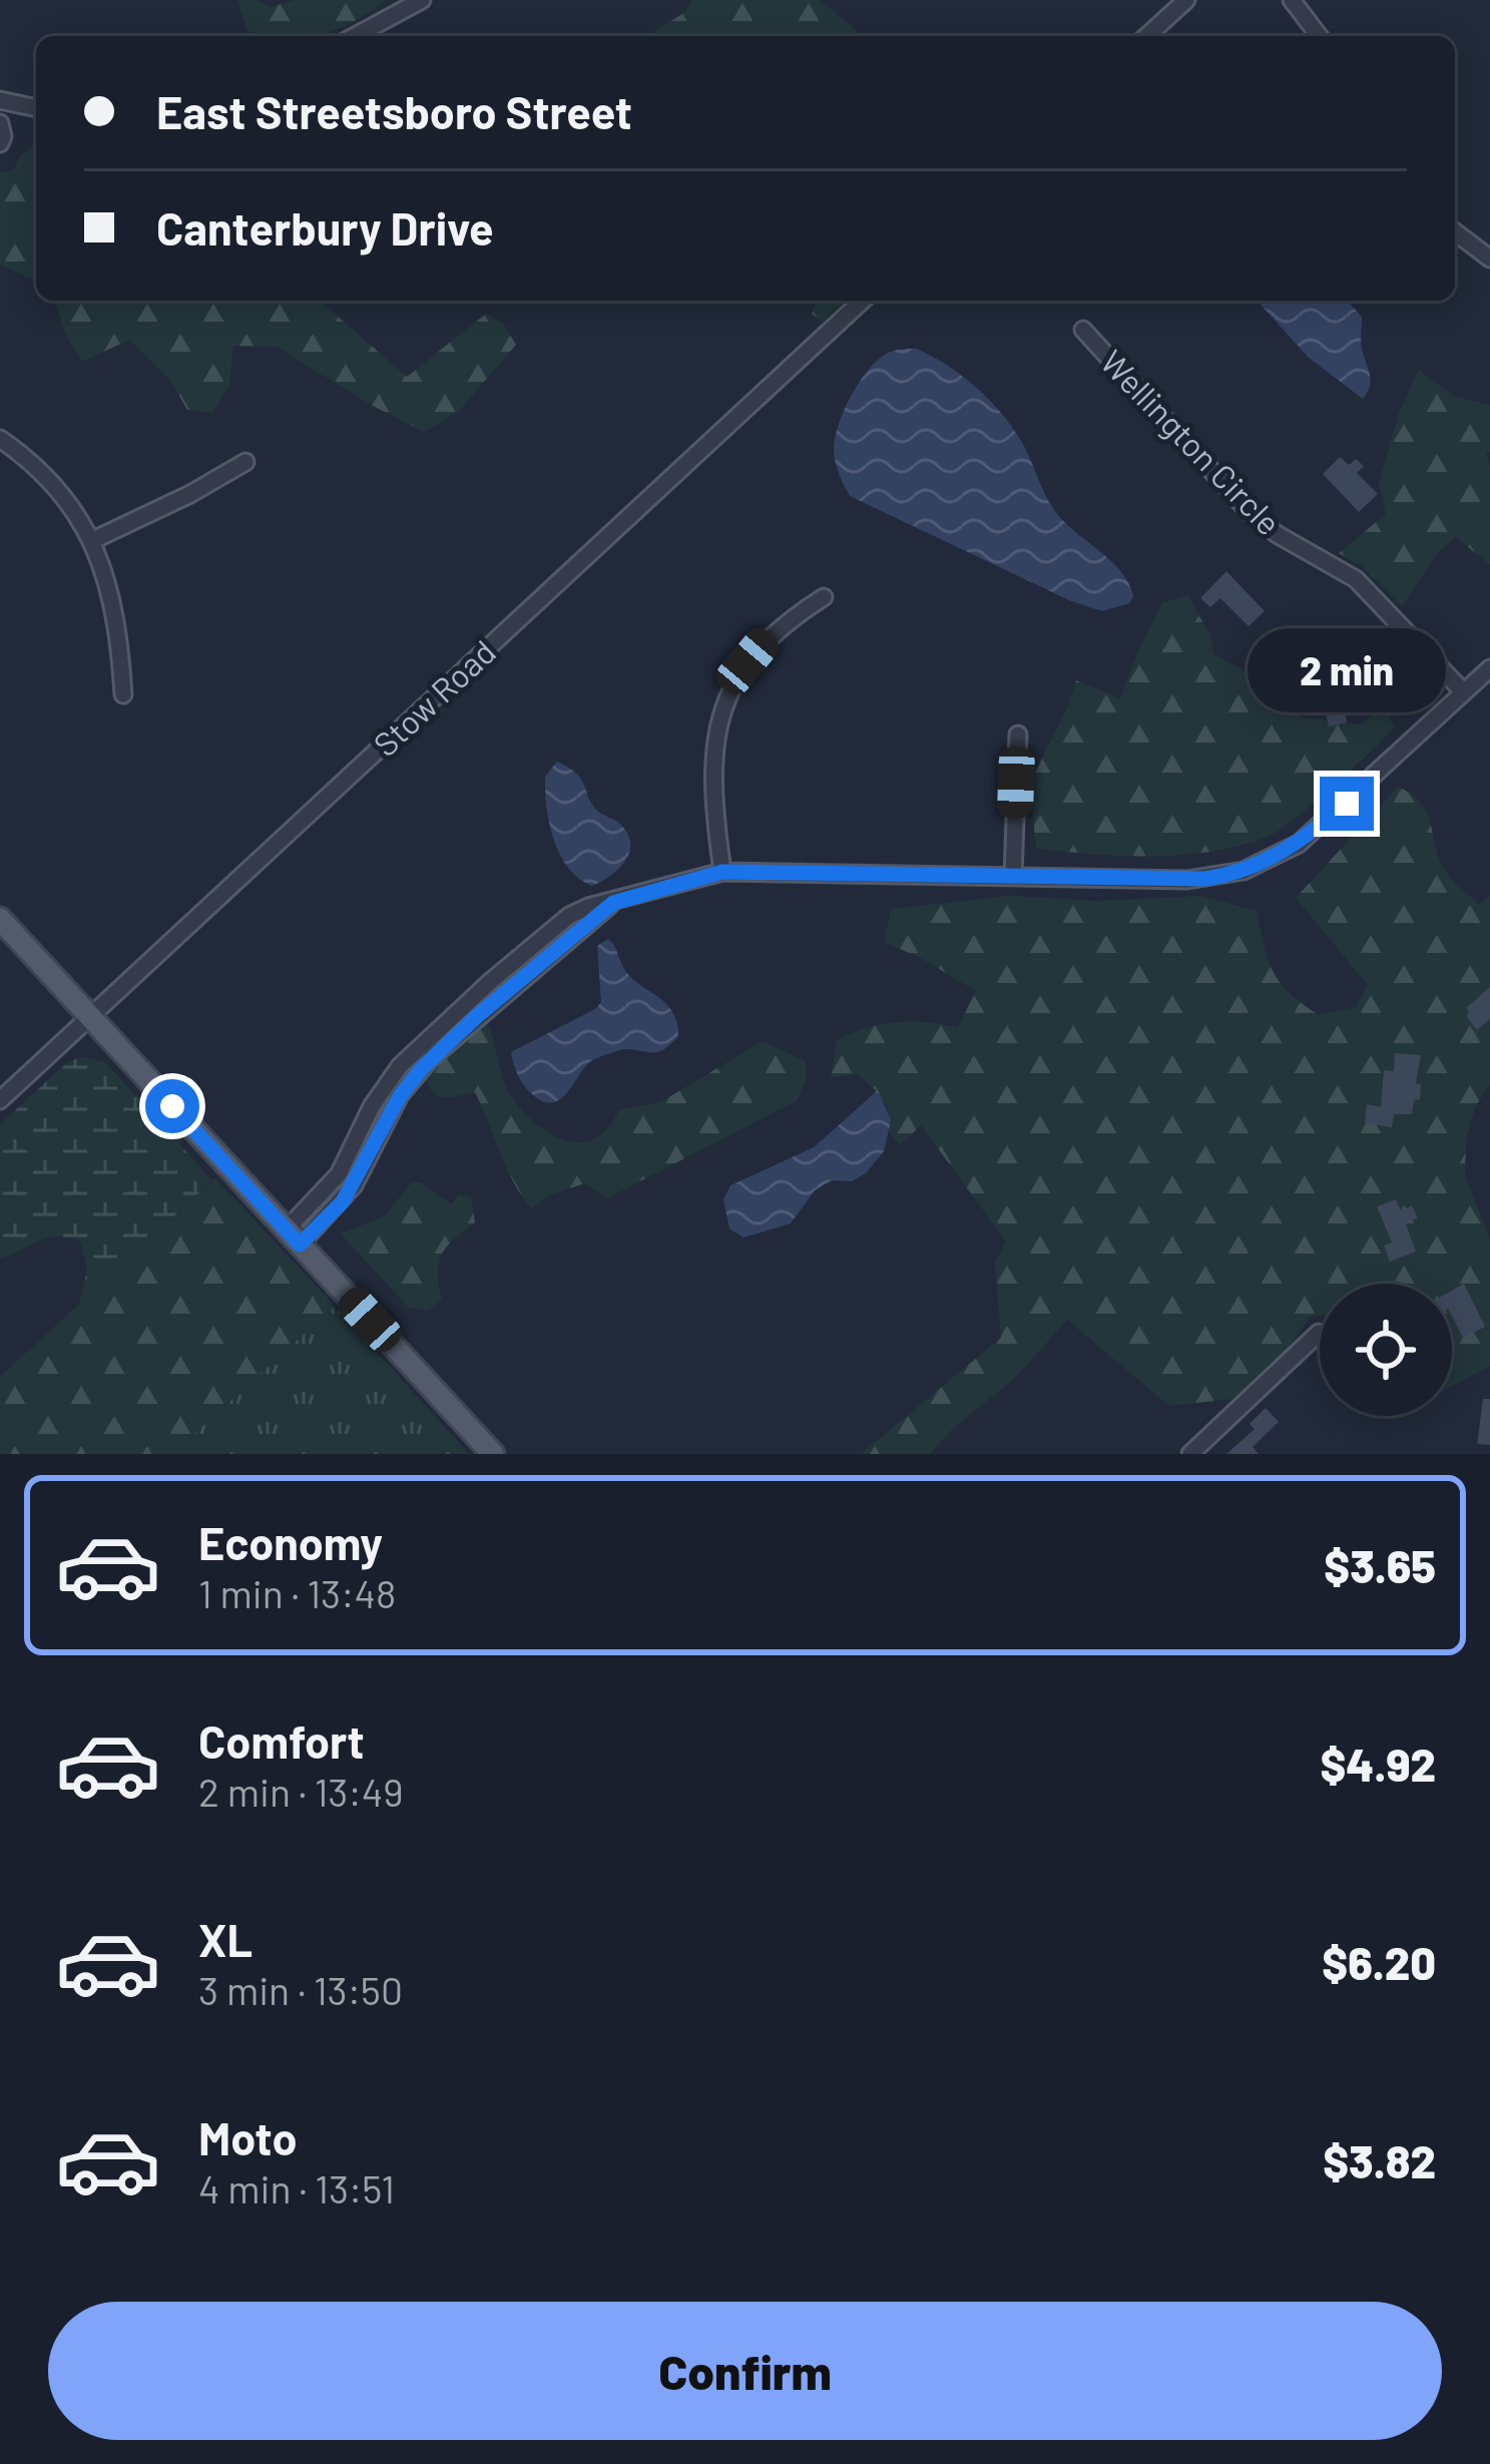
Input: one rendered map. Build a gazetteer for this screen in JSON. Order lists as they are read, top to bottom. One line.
{"streets":{"street":["Wellington Circle","Stow Road"]},"page":{"banner":["East Streetsboro Street","Canterbury Drive"],"bubble":"2 min","list":[{"name":"Economy","note":"1 min · 13:48","value":"$3.65"},{"name":"Comfort","note":"2 min · 13:49","value":"$4.92"},{"name":"XL","note":"3 min · 13:50","value":"$6.20"},{"name":"Moto","note":"4 min · 13:51","value":"$3.82"}],"buttons":"Confirm"}}
